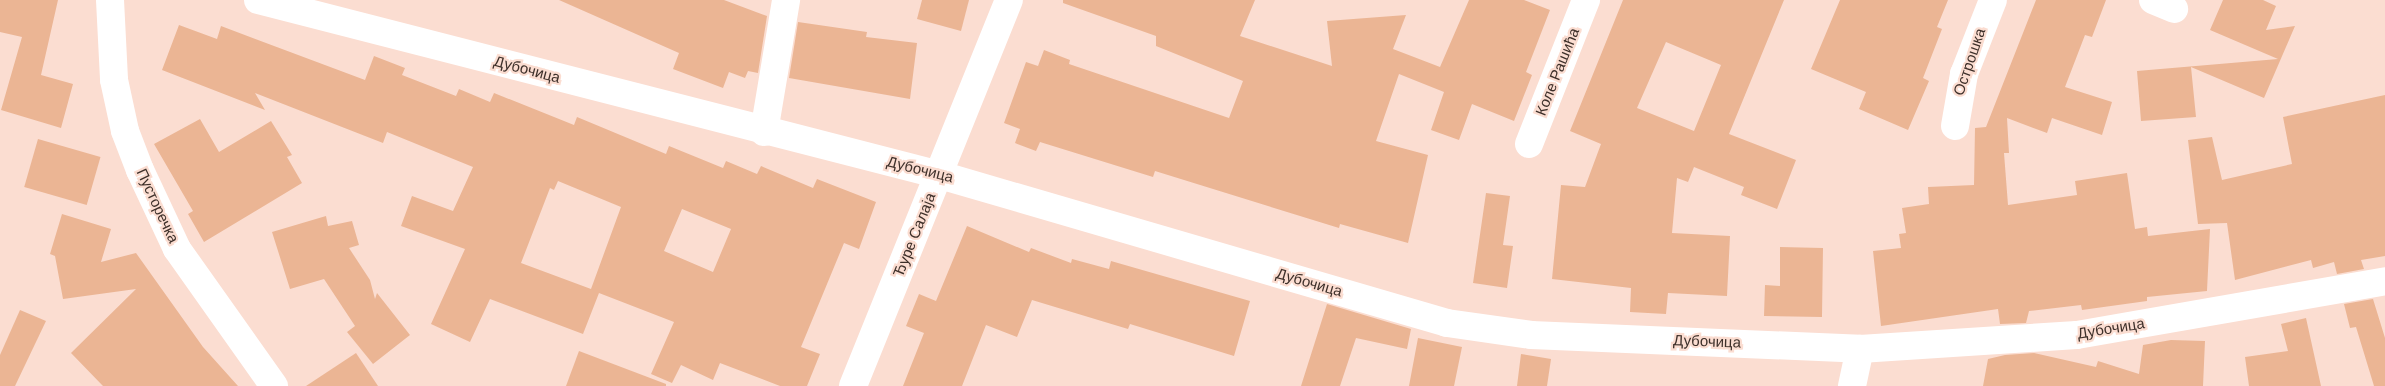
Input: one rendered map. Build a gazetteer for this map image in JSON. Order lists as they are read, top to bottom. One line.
{"streets":{"street":["Острошка","Дубочица","Коле Рашића","Пусторечка","Ђуре Салаја"]},"crossings":[["Дубочица","Ђуре Салаја"]]}
